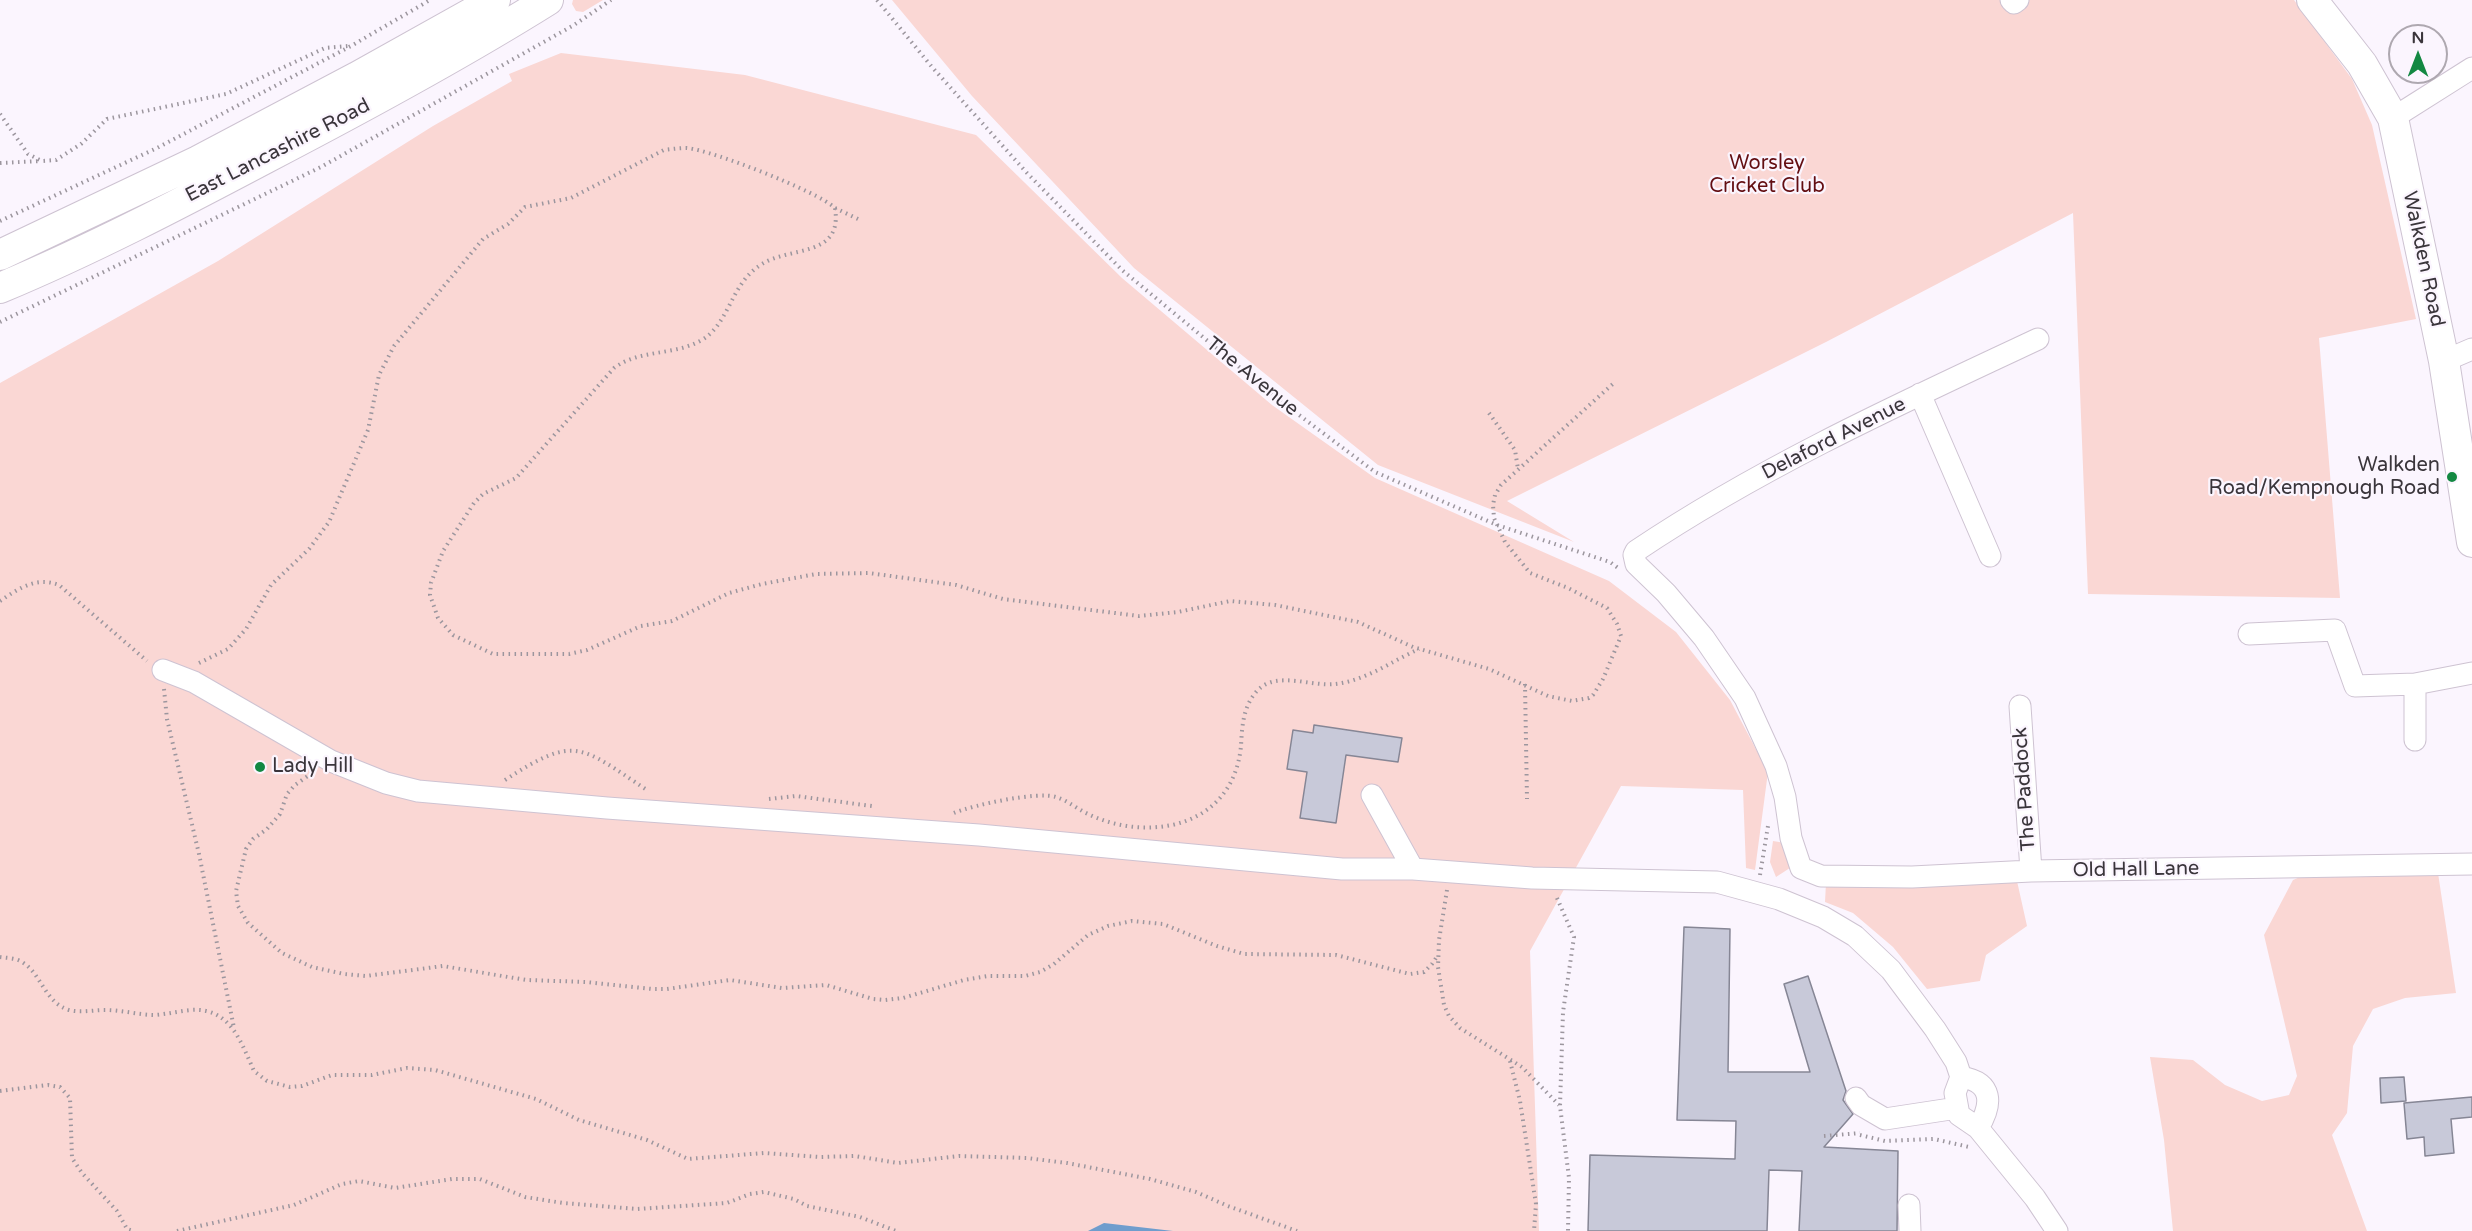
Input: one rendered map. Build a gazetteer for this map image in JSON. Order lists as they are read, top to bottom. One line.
{"streets":{"highway":["East Lancashire Road","Walkden Road"],"street":["Delaford Avenue","The Paddock","Old Hall Lane"],"path":["The Avenue"]},"crossings":[["Delaford Avenue","Old Hall Lane"],["The Paddock","Old Hall Lane"]],"parks":["Worsley Cricket Club"],"places":["Walkden Road/Kempnough Road","Lady Hill"],"north":"top"}
